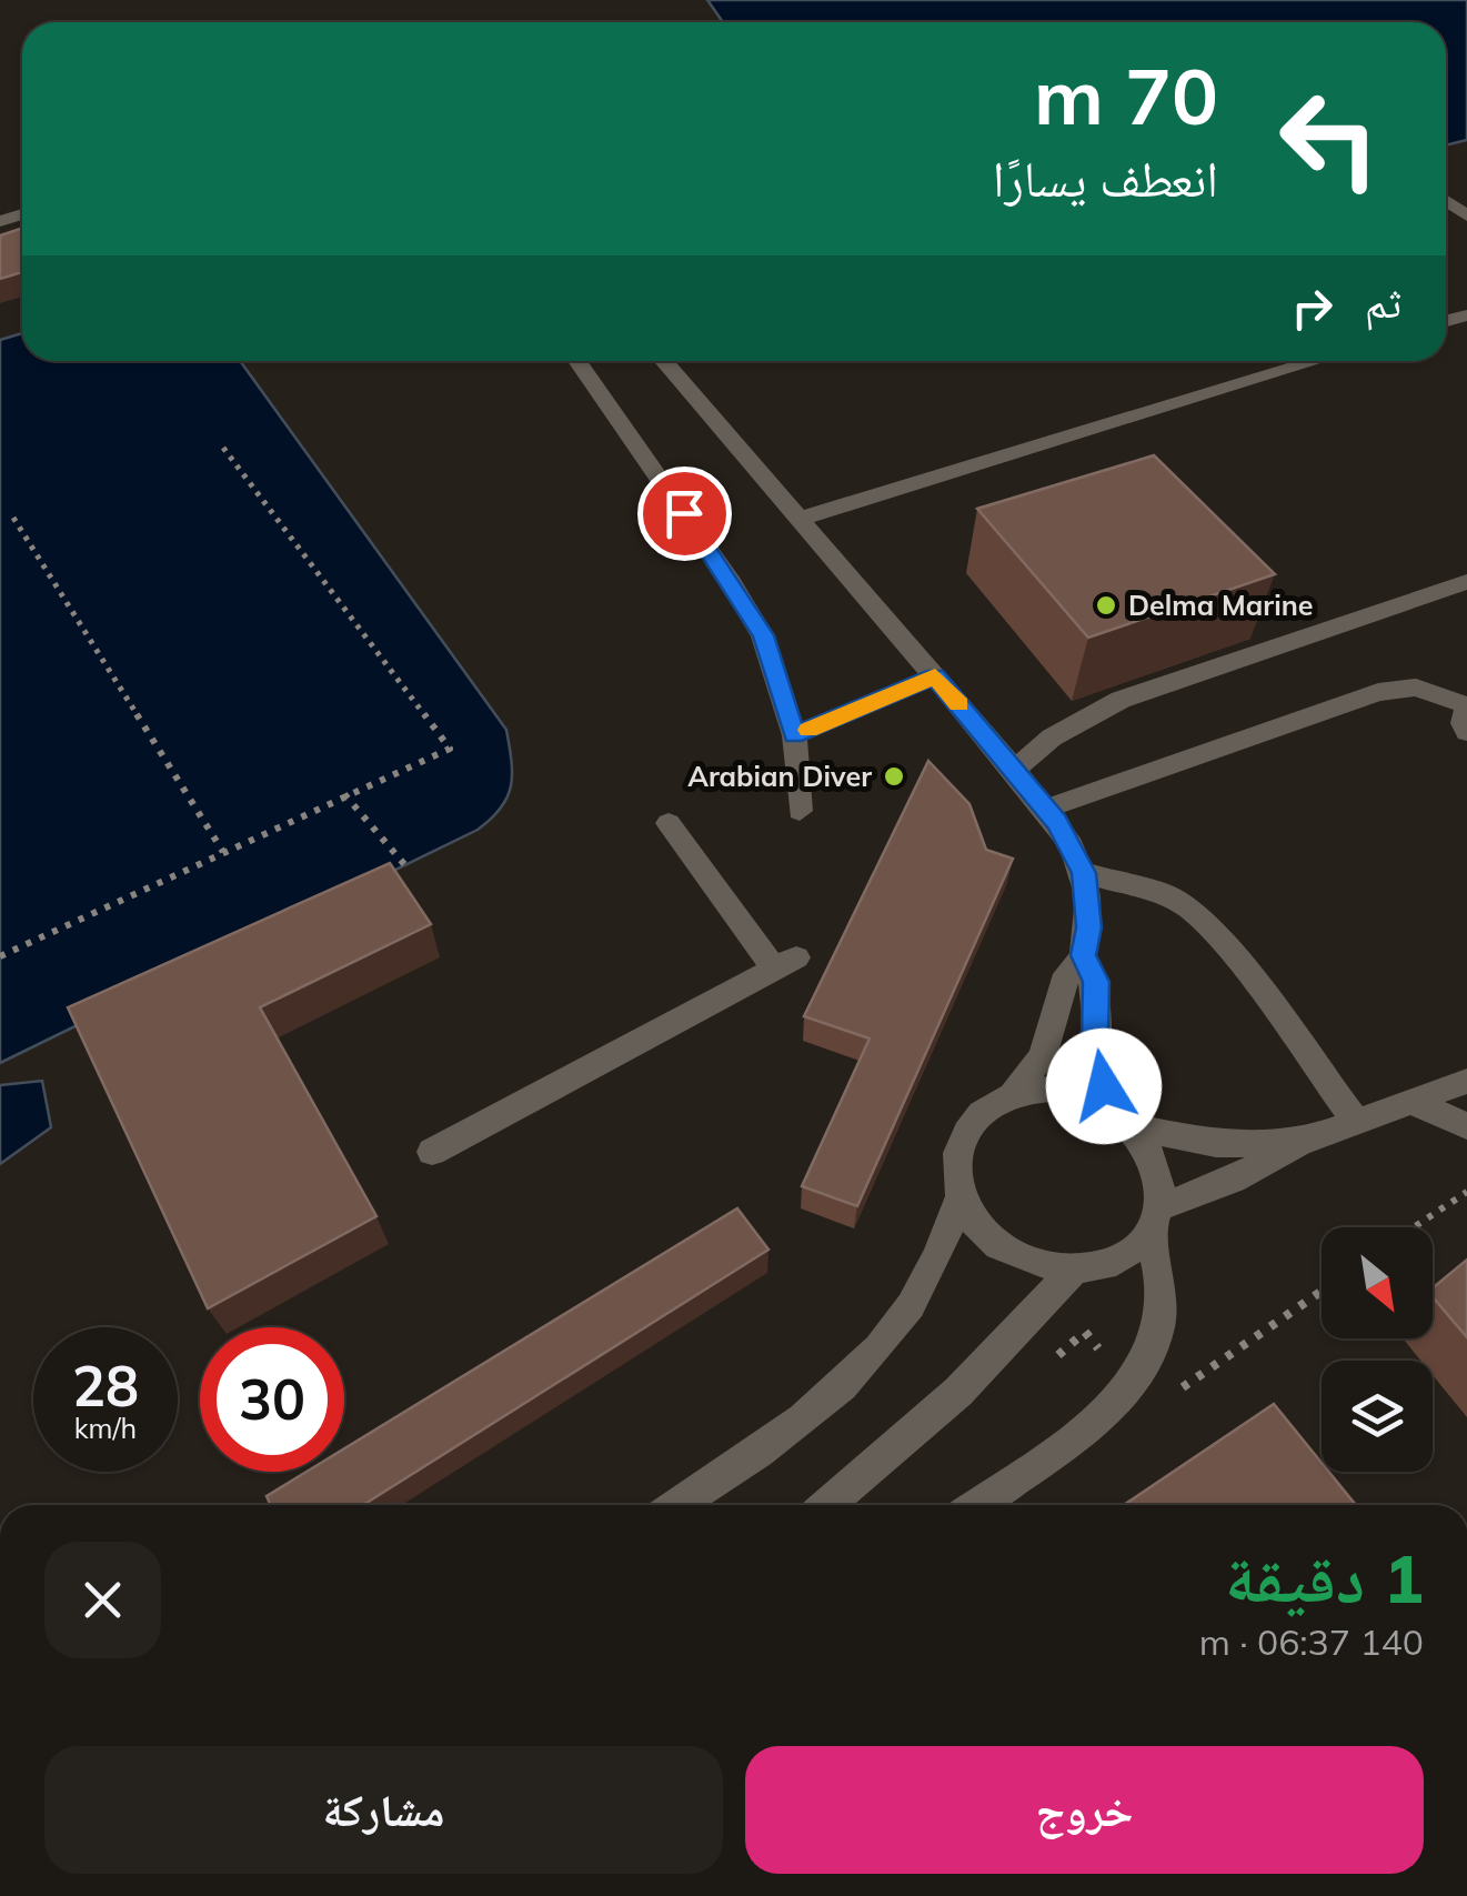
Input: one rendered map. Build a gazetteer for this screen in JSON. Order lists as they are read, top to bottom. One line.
{"places":["Delma Marine","Arabian Diver"],"north":"bottom right","page":{"turn":["70 m","انعطف يسارًا"],"then":"ثم","speed":"28 km/h","limit":"30","heading":["1 دقيقة","140 m · 06:37"],"buttons":["خروج","مشاركة"]}}
